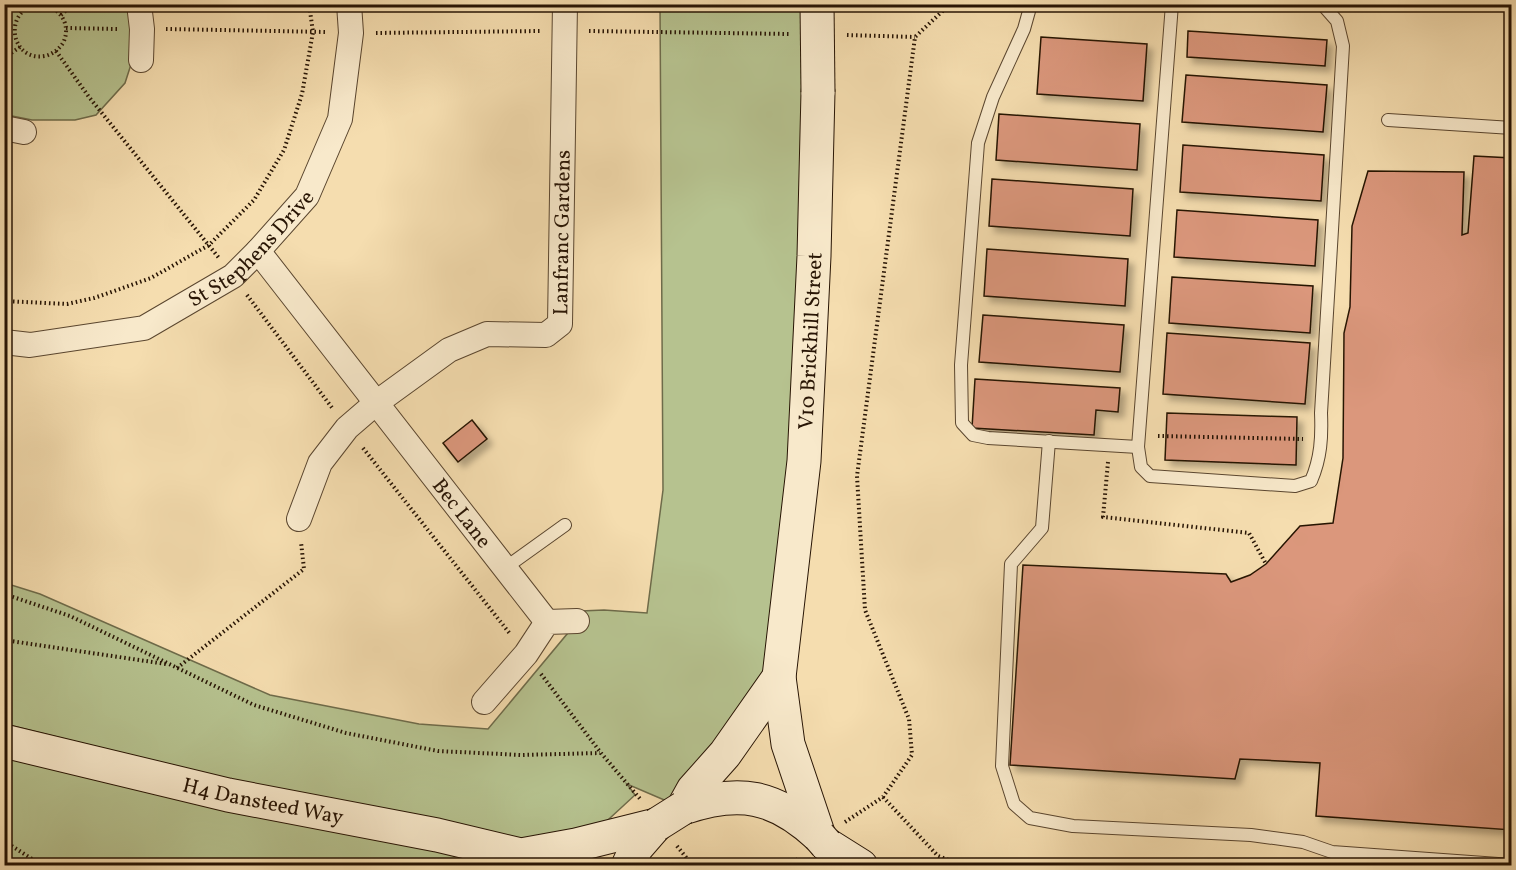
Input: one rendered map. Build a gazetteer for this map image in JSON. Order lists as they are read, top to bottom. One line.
{"streets":{"street":["Lanfranc Gardens","St Stephens Drive","V10 Brickhill Street","Bec Lane","H4 Dansteed Way"]},"crossings":[["Lanfranc Gardens","Bec Lane"],["St Stephens Drive","Bec Lane"]]}
